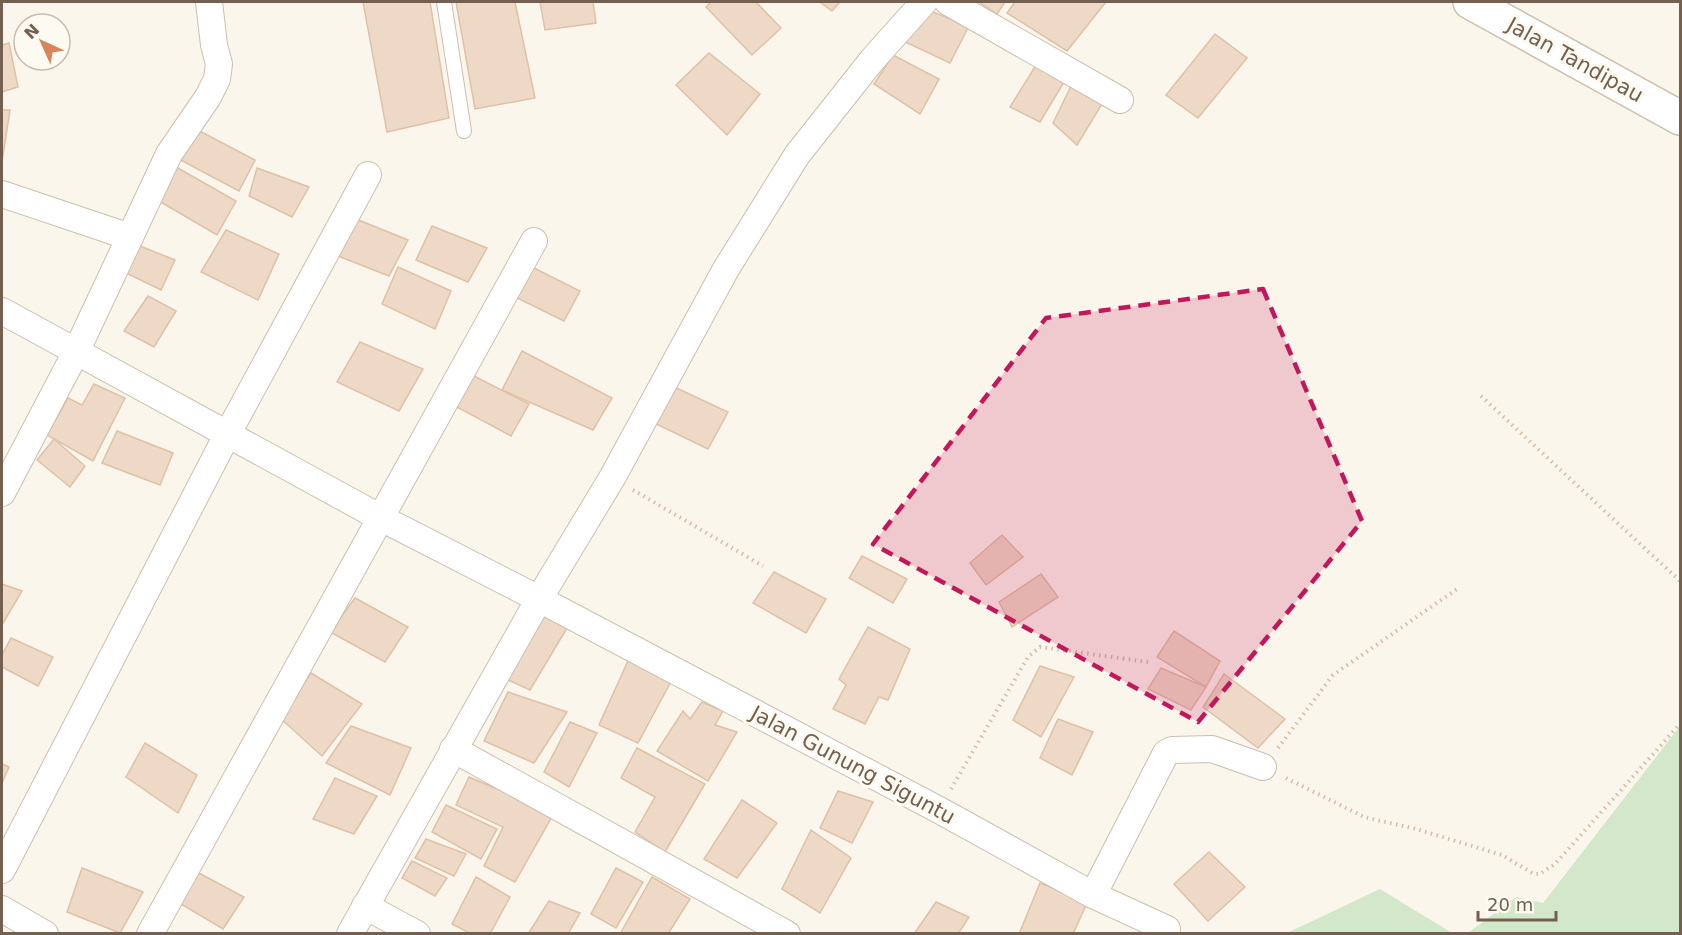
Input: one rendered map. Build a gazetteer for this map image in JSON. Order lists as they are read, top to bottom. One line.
{"streets":{"street":["Jalan Tandipau","Jalan Gunung Siguntu"]},"scale_bar":"20 m","north":"top left"}
